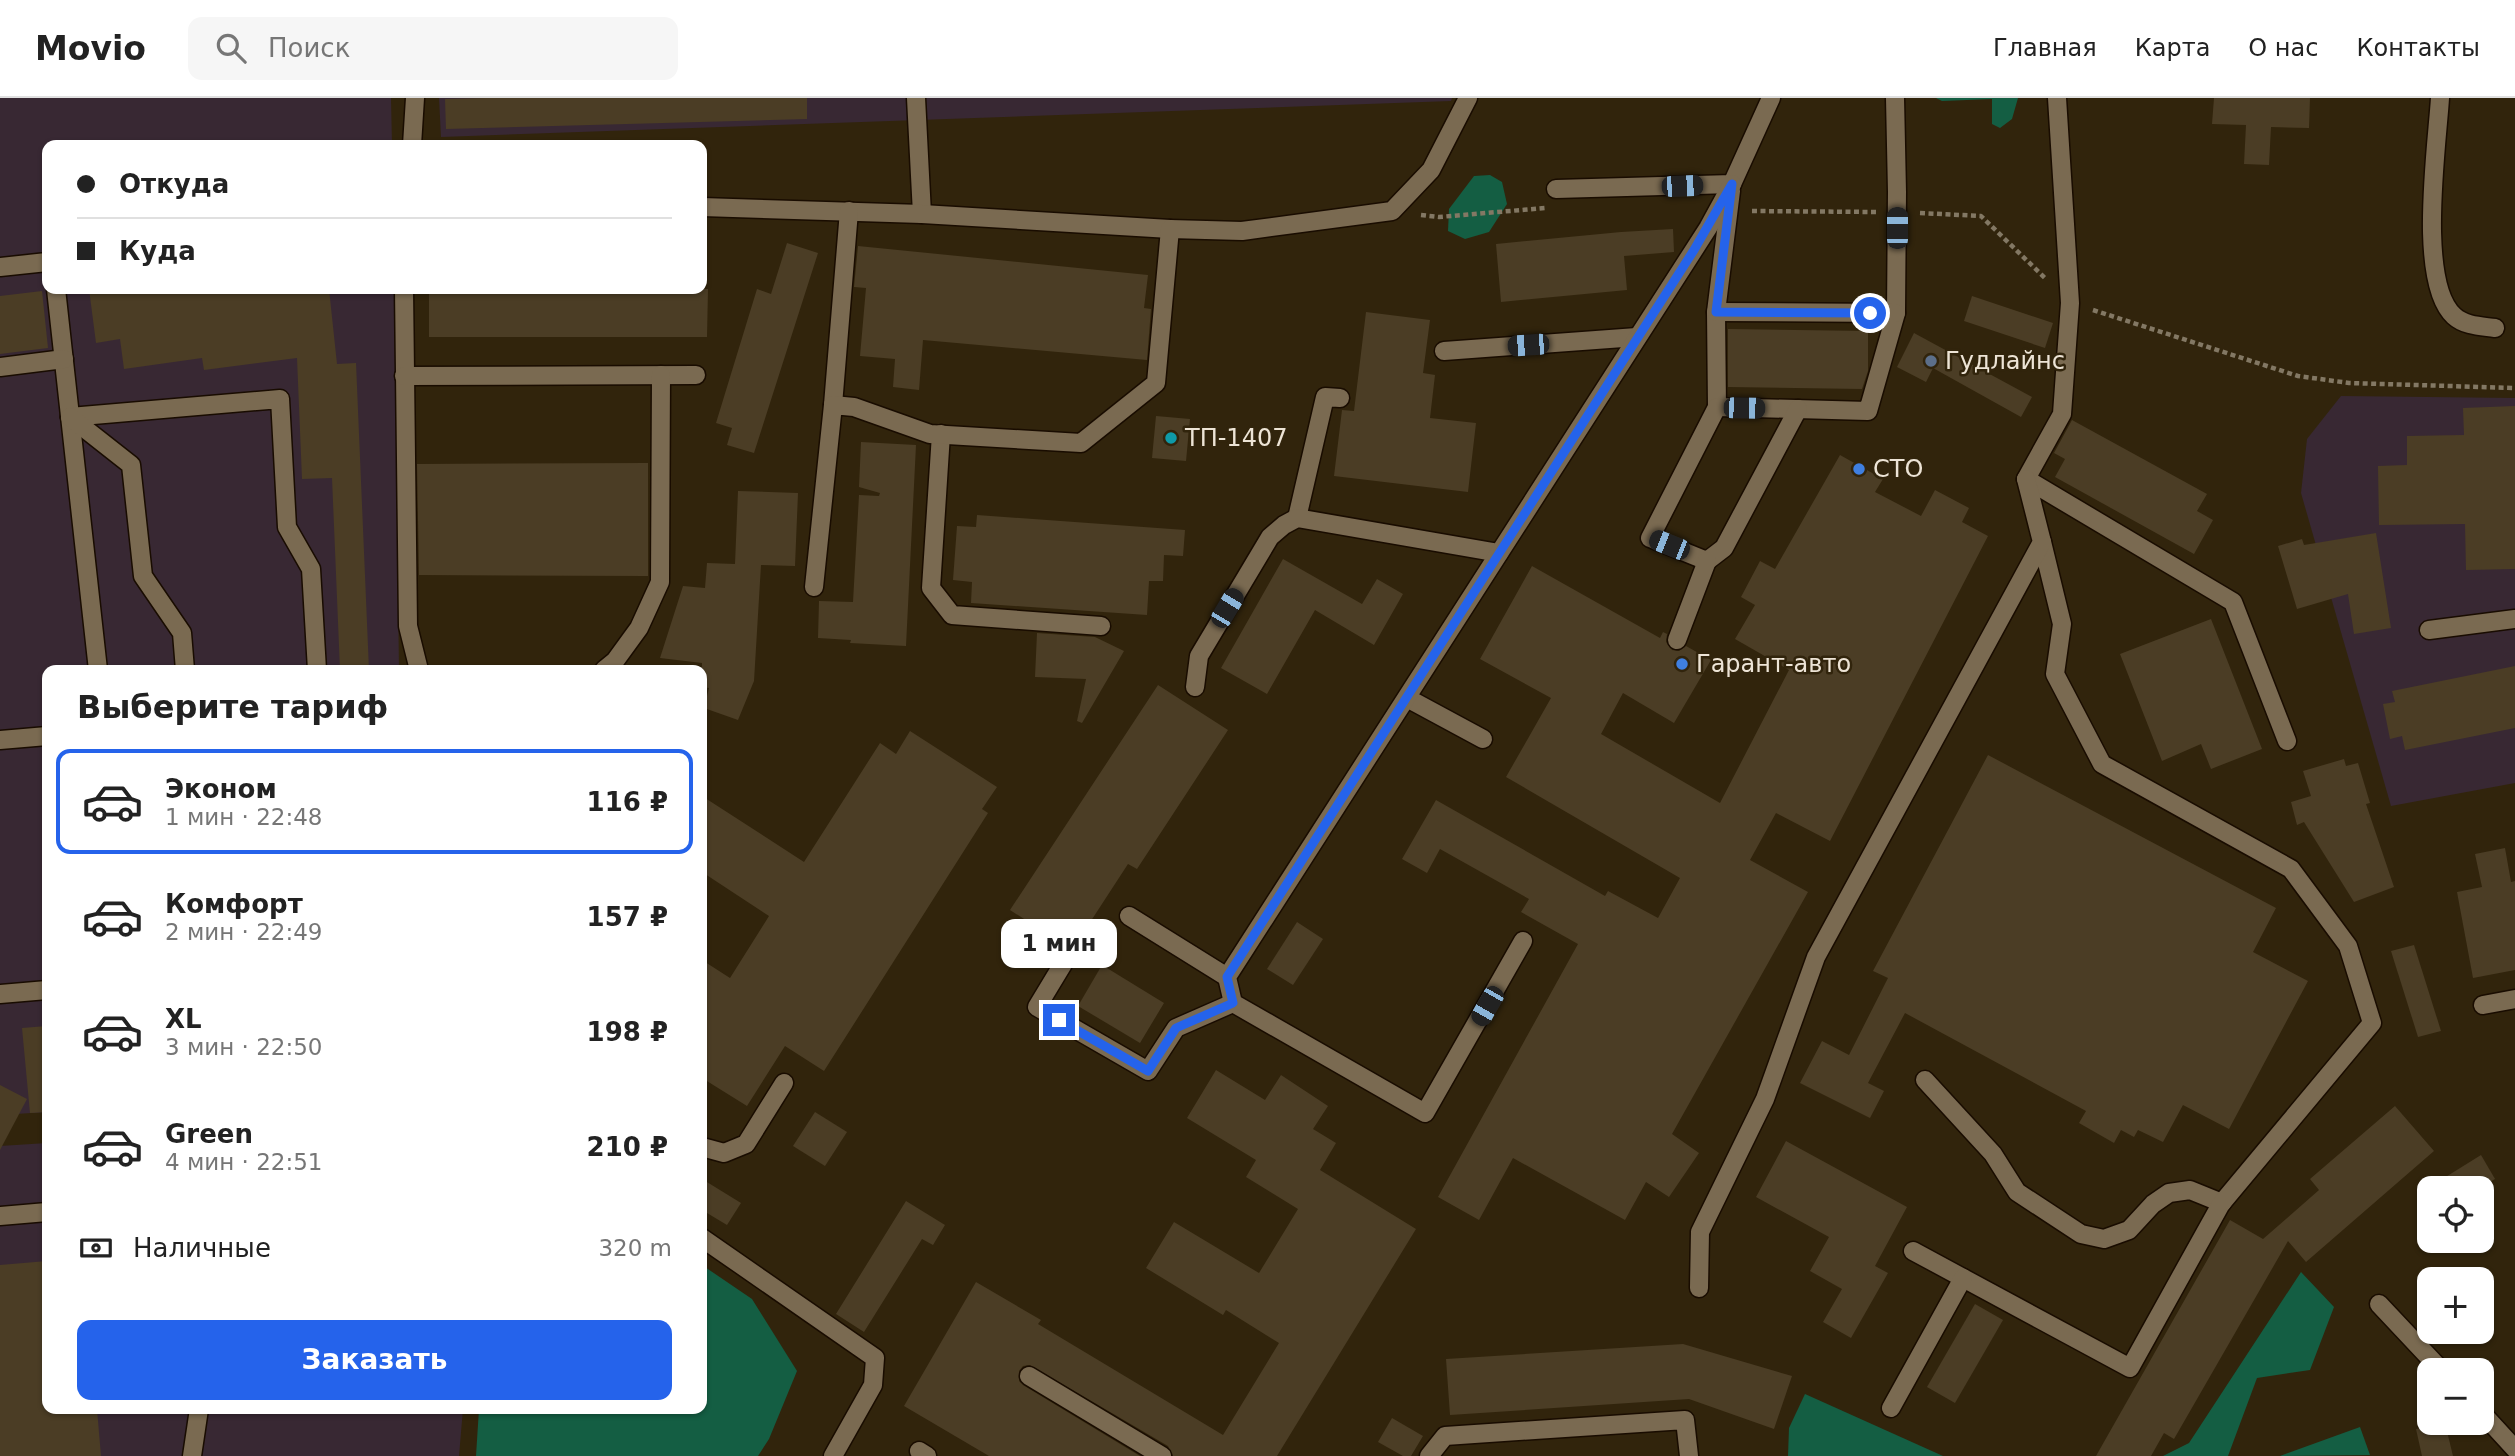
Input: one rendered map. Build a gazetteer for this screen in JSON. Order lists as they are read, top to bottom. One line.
{"places":["Гудлайнс","ТП-1407","СТО","Гарант-авто"],"page":{"header":"Movio","search":"Поиск","nav":["Главная","Карта","О нас","Контакты"],"banner":["Откуда","Куда"],"heading":"Выберите тариф","list":[{"name":"Эконом","note":"1 мин · 22:48","value":"116 ₽"},{"name":"Комфорт","note":"2 мин · 22:49","value":"157 ₽"},{"name":"XL","note":"3 мин · 22:50","value":"198 ₽"},{"name":"Green","note":"4 мин · 22:51","value":"210 ₽"}],"bubble":"1 мин","map_buttons":["+","−"],"pay":["Наличные","320 m"],"buttons":"Заказать"}}
